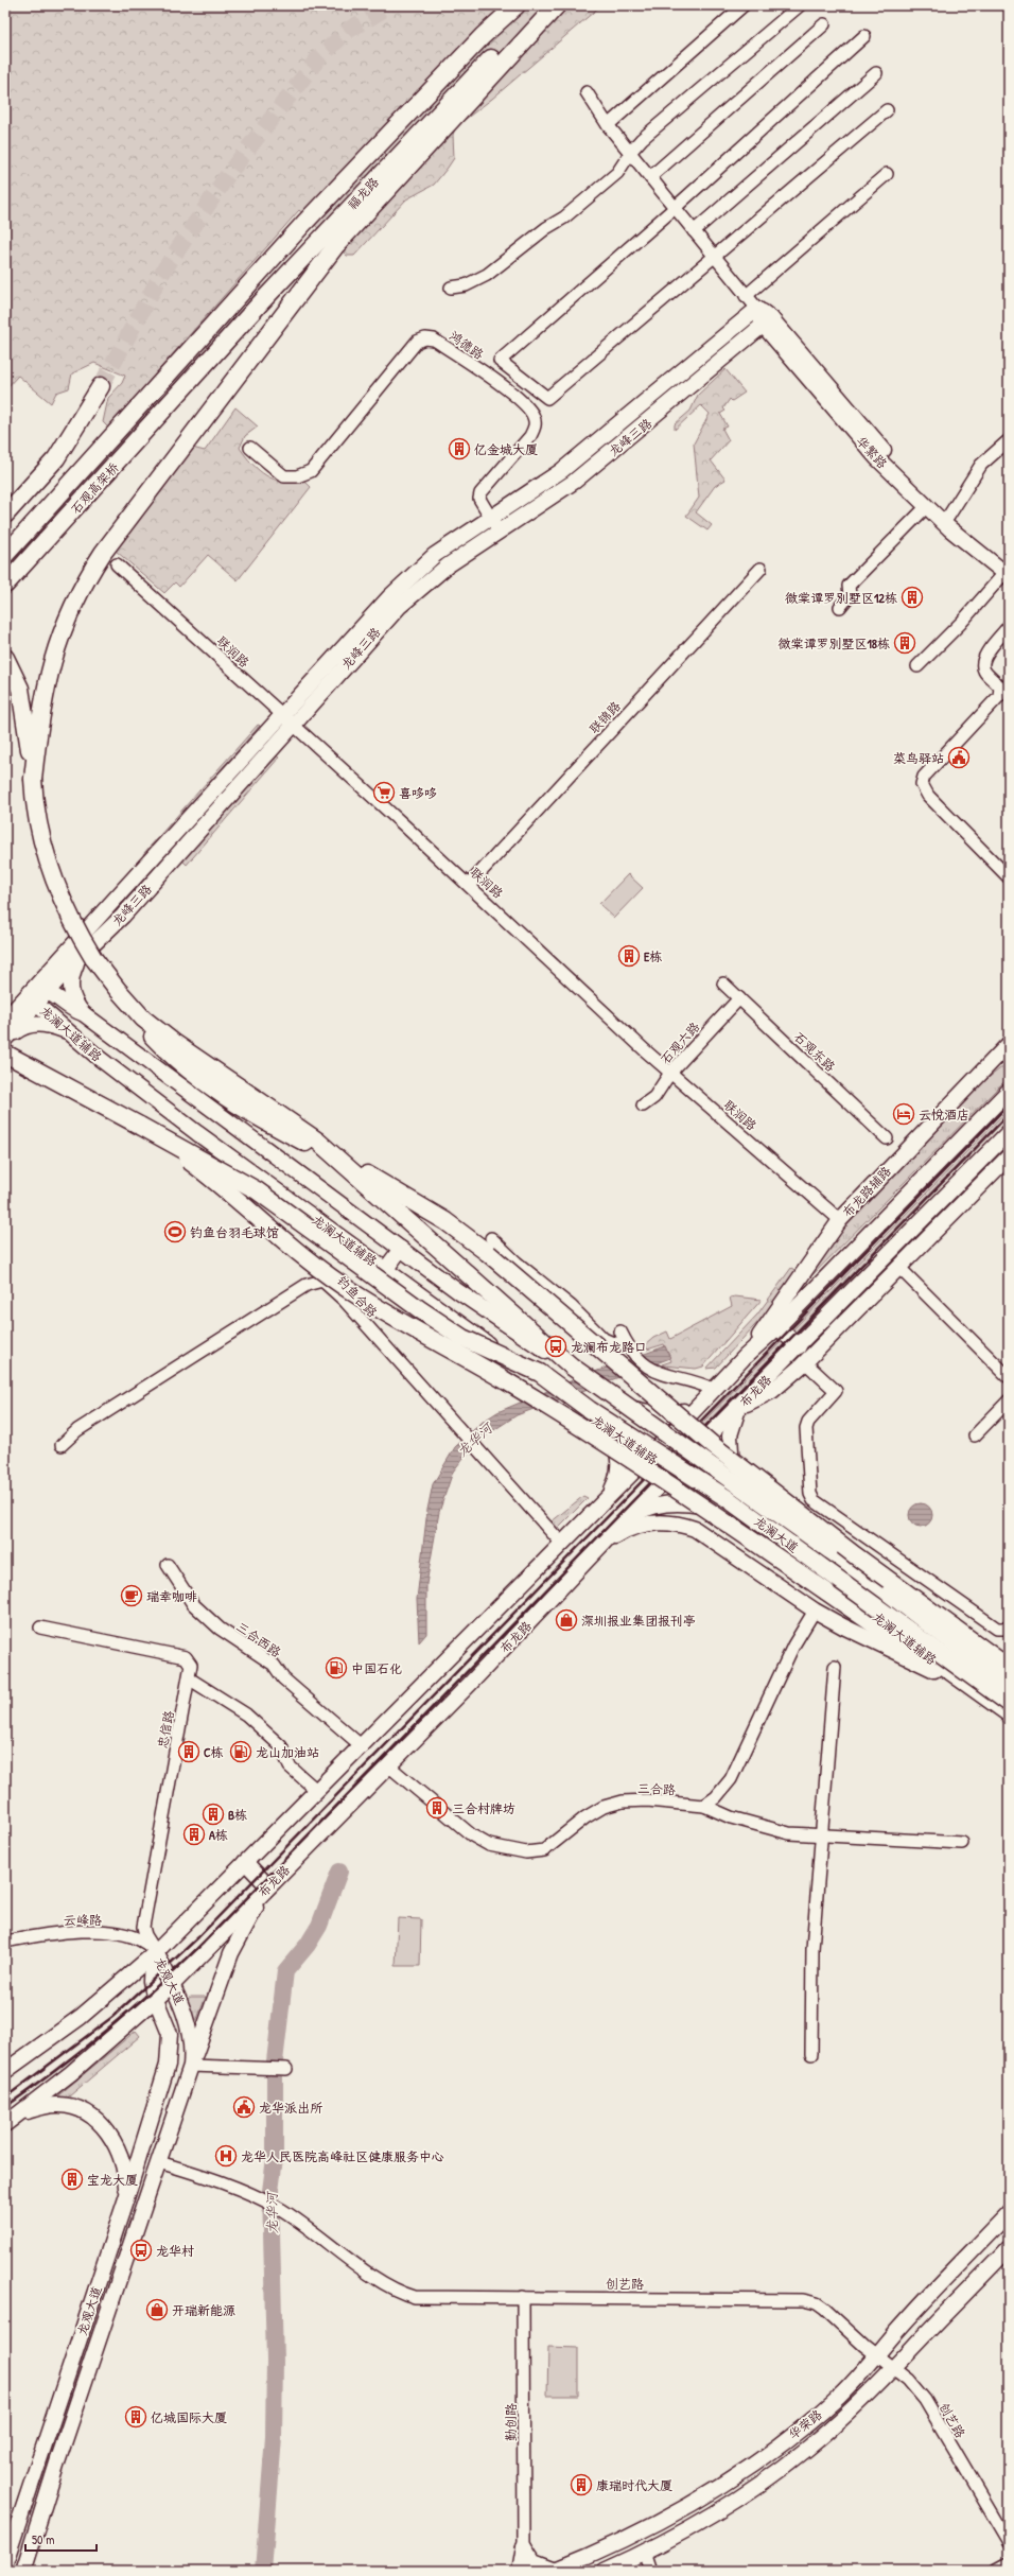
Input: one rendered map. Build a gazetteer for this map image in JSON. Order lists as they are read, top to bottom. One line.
{"streets":{"highway":["福龙路","石观高架桥","龙澜大道"],"main road":["龙峰三路","华繁路","龙澜大道辅路","布龙路辅路","布龙路","龙观大道","华荣路"],"street":["鸿德路","联润路","联锦路","石观六路","石观东路","钓鱼合路","三合西路","忠信路","三合路","云峰路","创艺路","勤创路"]},"crossings":[["福龙路","石观高架桥"],["鸿德路","龙峰三路"],["龙峰三路","华繁路"],["龙峰三路","联润路"],["龙峰三路","龙澜大道辅路"],["龙峰三路","龙澜大道"],["联润路","联锦路"],["联润路","石观六路"],["联润路","布龙路辅路"],["龙澜大道辅路","布龙路"],["龙澜大道辅路","龙澜大道"],["石观六路","石观东路"],["布龙路","三合路"],["布龙路","龙观大道"],["忠信路","云峰路"],["忠信路","龙观大道"],["云峰路","龙观大道"],["龙观大道","创艺路"],["创艺路","勤创路"],["创艺路","华荣路"]],"water":["龙华河"],"places":{"building":["亿金城大厦","微棠谭罗别墅区12栋","微棠谭罗别墅区18栋","E栋","C栋","三合村牌坊","B栋","A栋","宝龙大厦","亿城国际大厦","康瑞时代大厦"],"public building":["菜鸟驿站","龙华派出所"],"supermarket":["喜哆哆"],"hotel":["云悦酒店"],"sports":["钓鱼台羽毛球馆"],"bus stop":["龙澜布龙路口","龙华村"],"cafe":["瑞幸咖啡"],"shop":["深圳报业集团报刊亭","开瑞新能源"],"fuel station":["中国石化","龙山加油站"],"hospital":["龙华人民医院高峰社区健康服务中心"]},"scale_bar":"50 m"}
